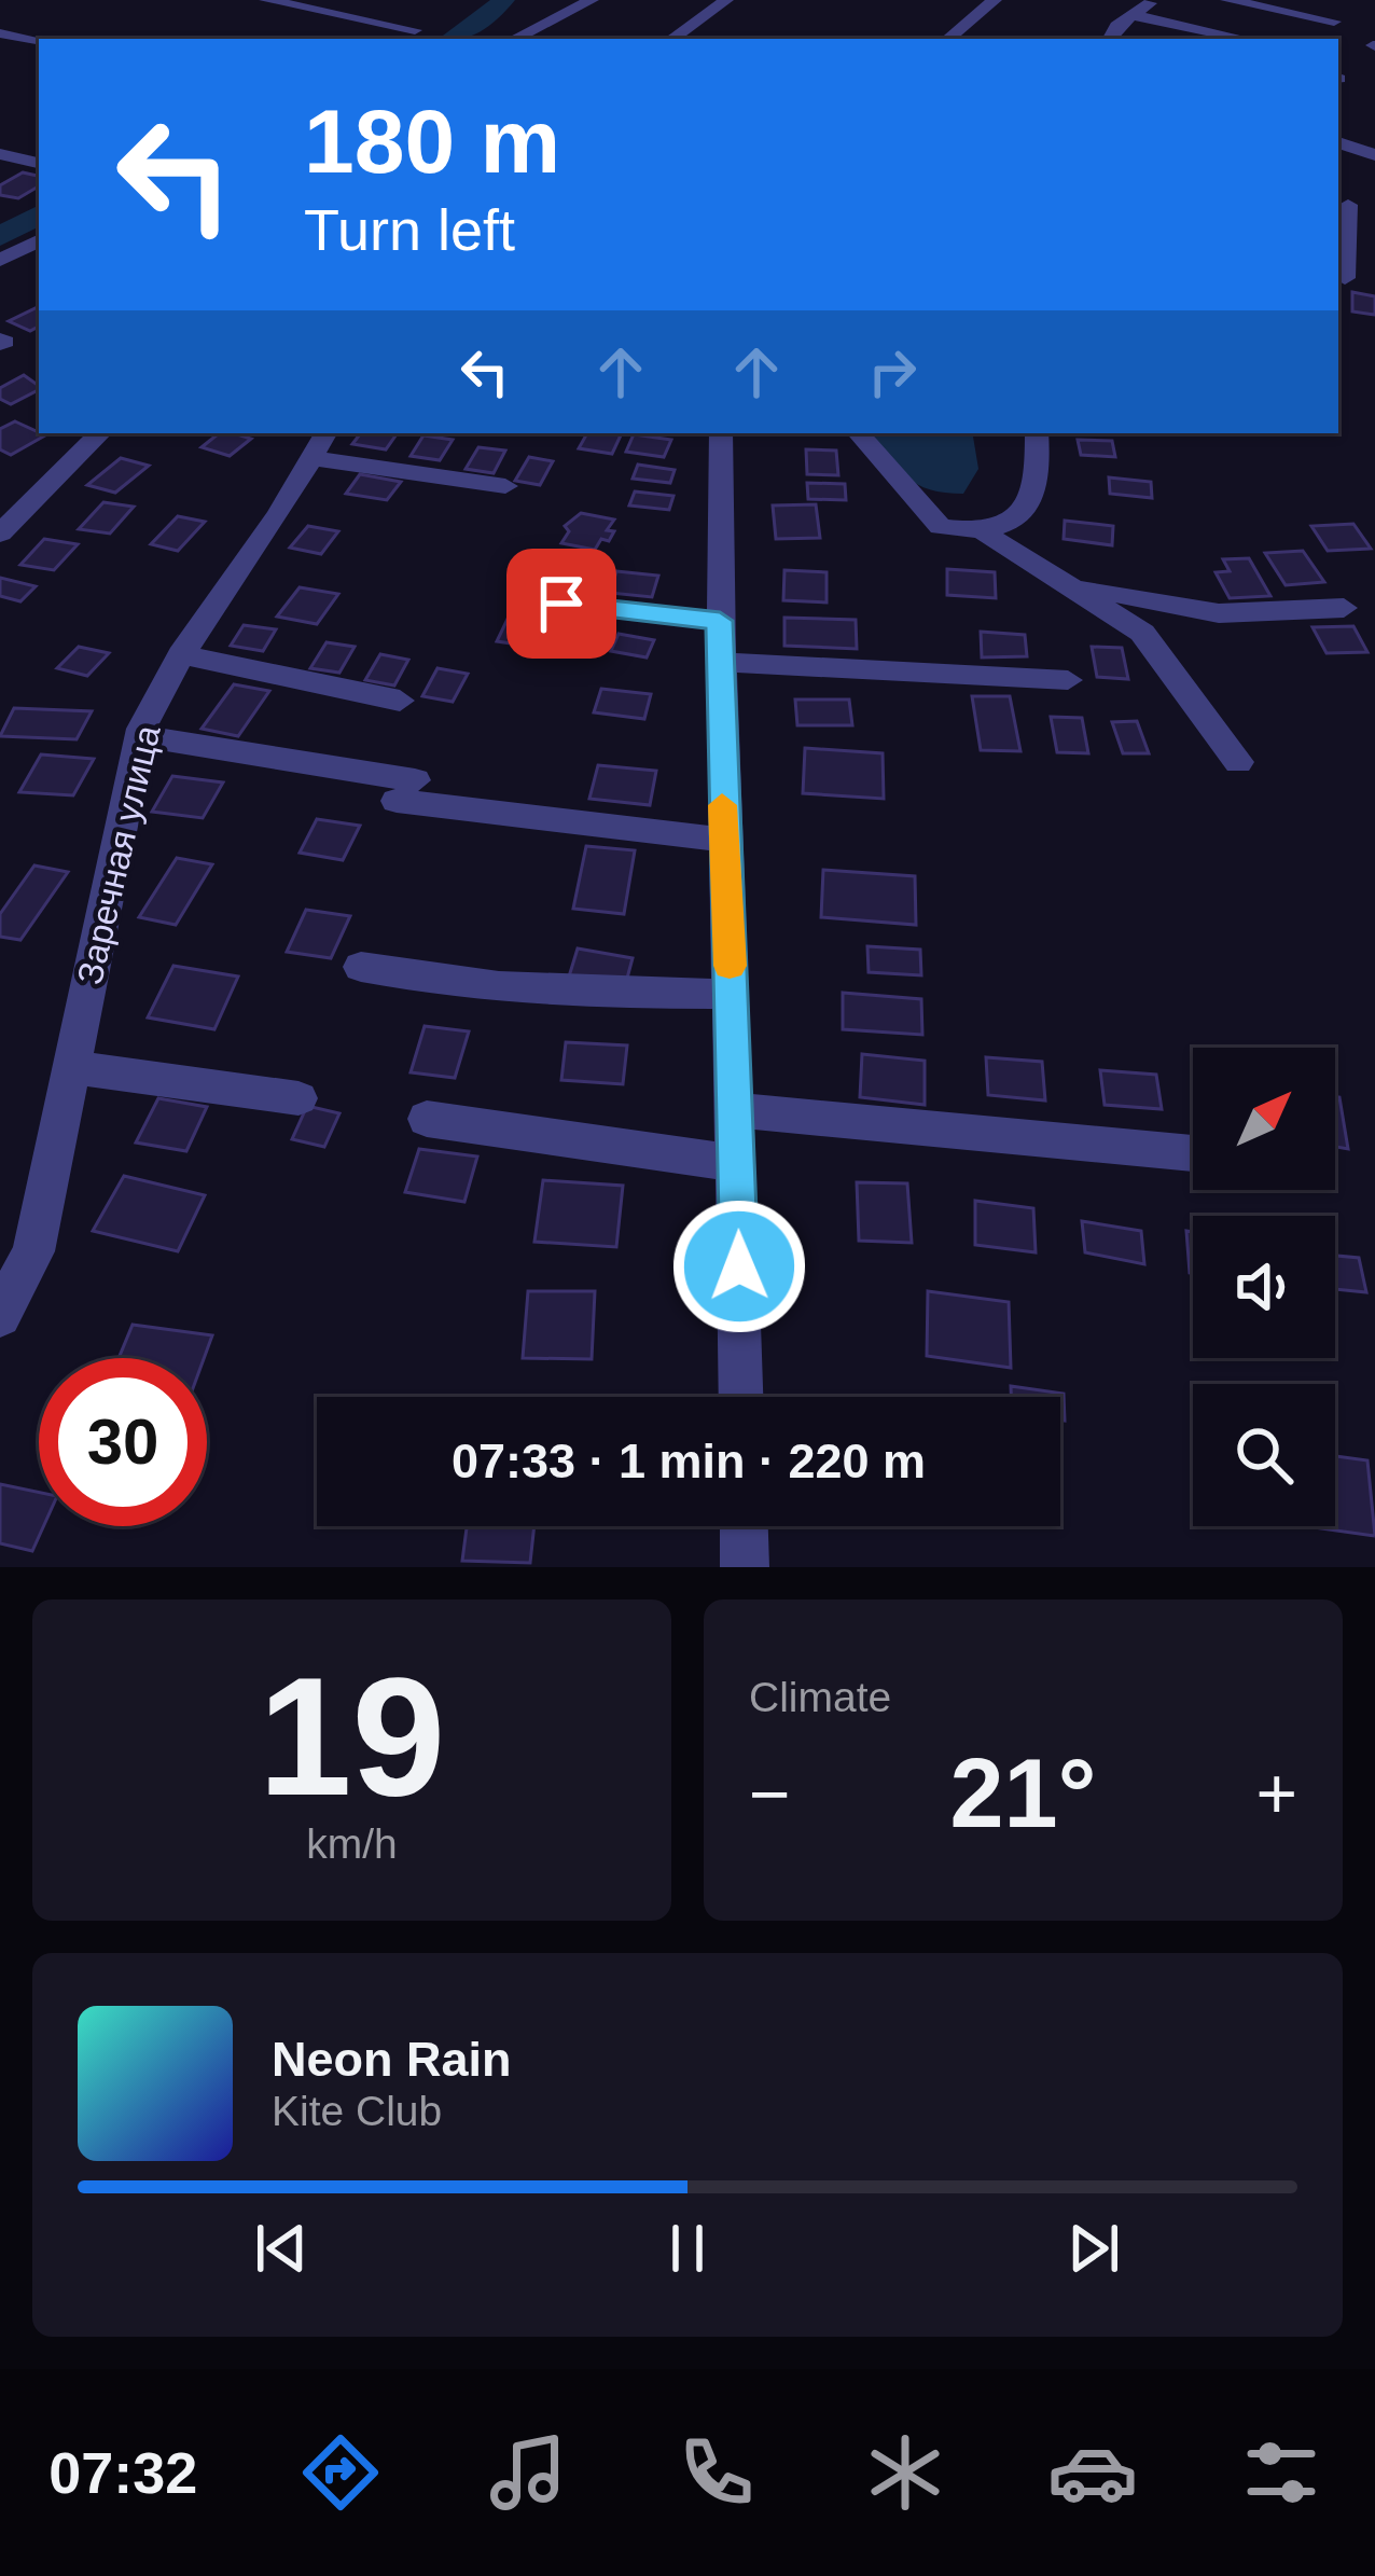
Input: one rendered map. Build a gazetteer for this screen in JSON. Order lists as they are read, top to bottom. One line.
{"streets":{"street":["Заречная улица"]},"north":"top right","page":{"turn":["180 m","Turn left"],"limit":"30","trip":"07:33 · 1 min · 220 m","tile":[["19","km/h"],"Climate"],"heat":["−","21°","+"],"song":["Neon Rain","Kite Club"],"tabs":"07:32"}}
